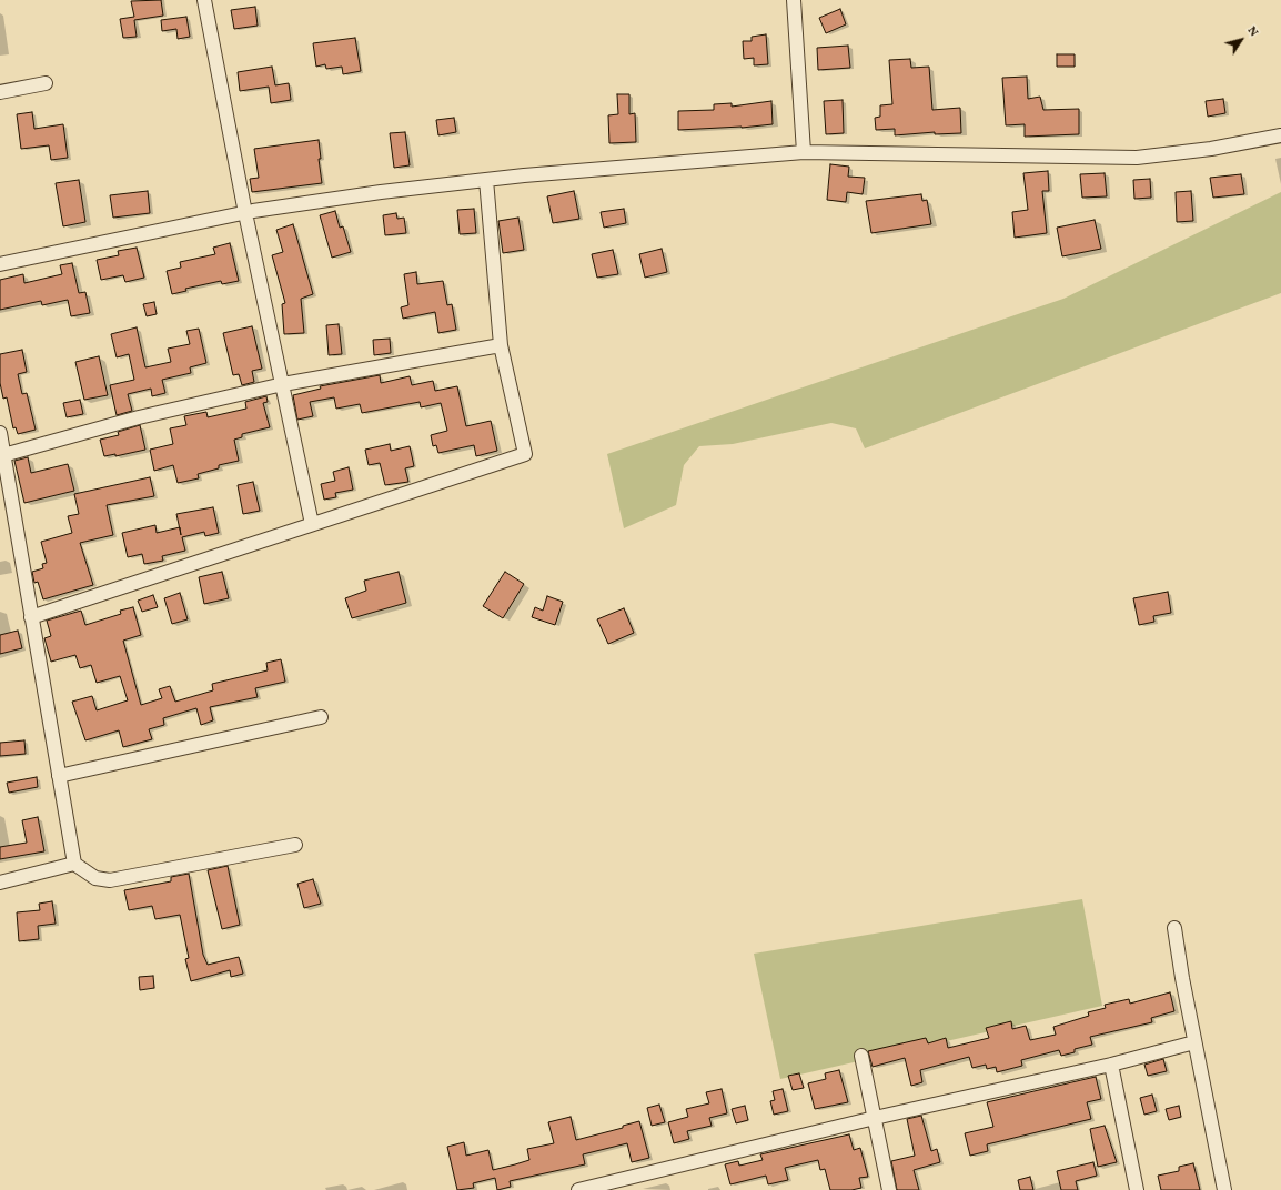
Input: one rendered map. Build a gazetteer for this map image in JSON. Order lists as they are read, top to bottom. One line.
{"north":"top right"}
